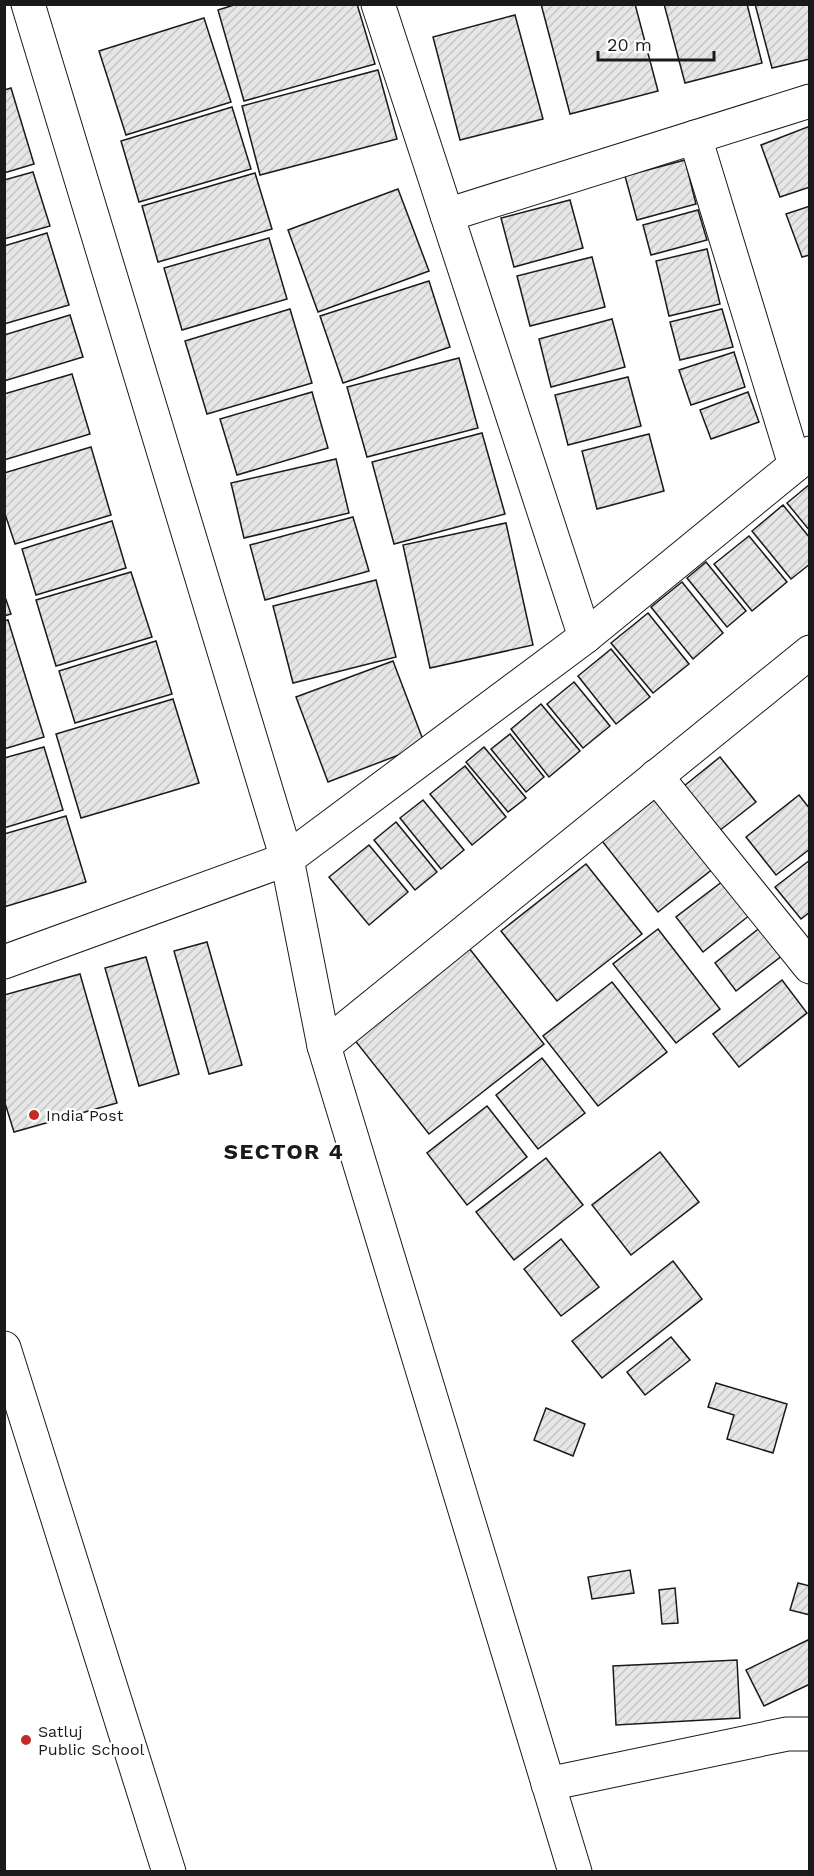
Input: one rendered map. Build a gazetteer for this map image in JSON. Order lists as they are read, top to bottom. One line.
{"districts":["SECTOR 4"],"places":["India Post","Satluj Public School"],"scale_bar":"20 m"}
